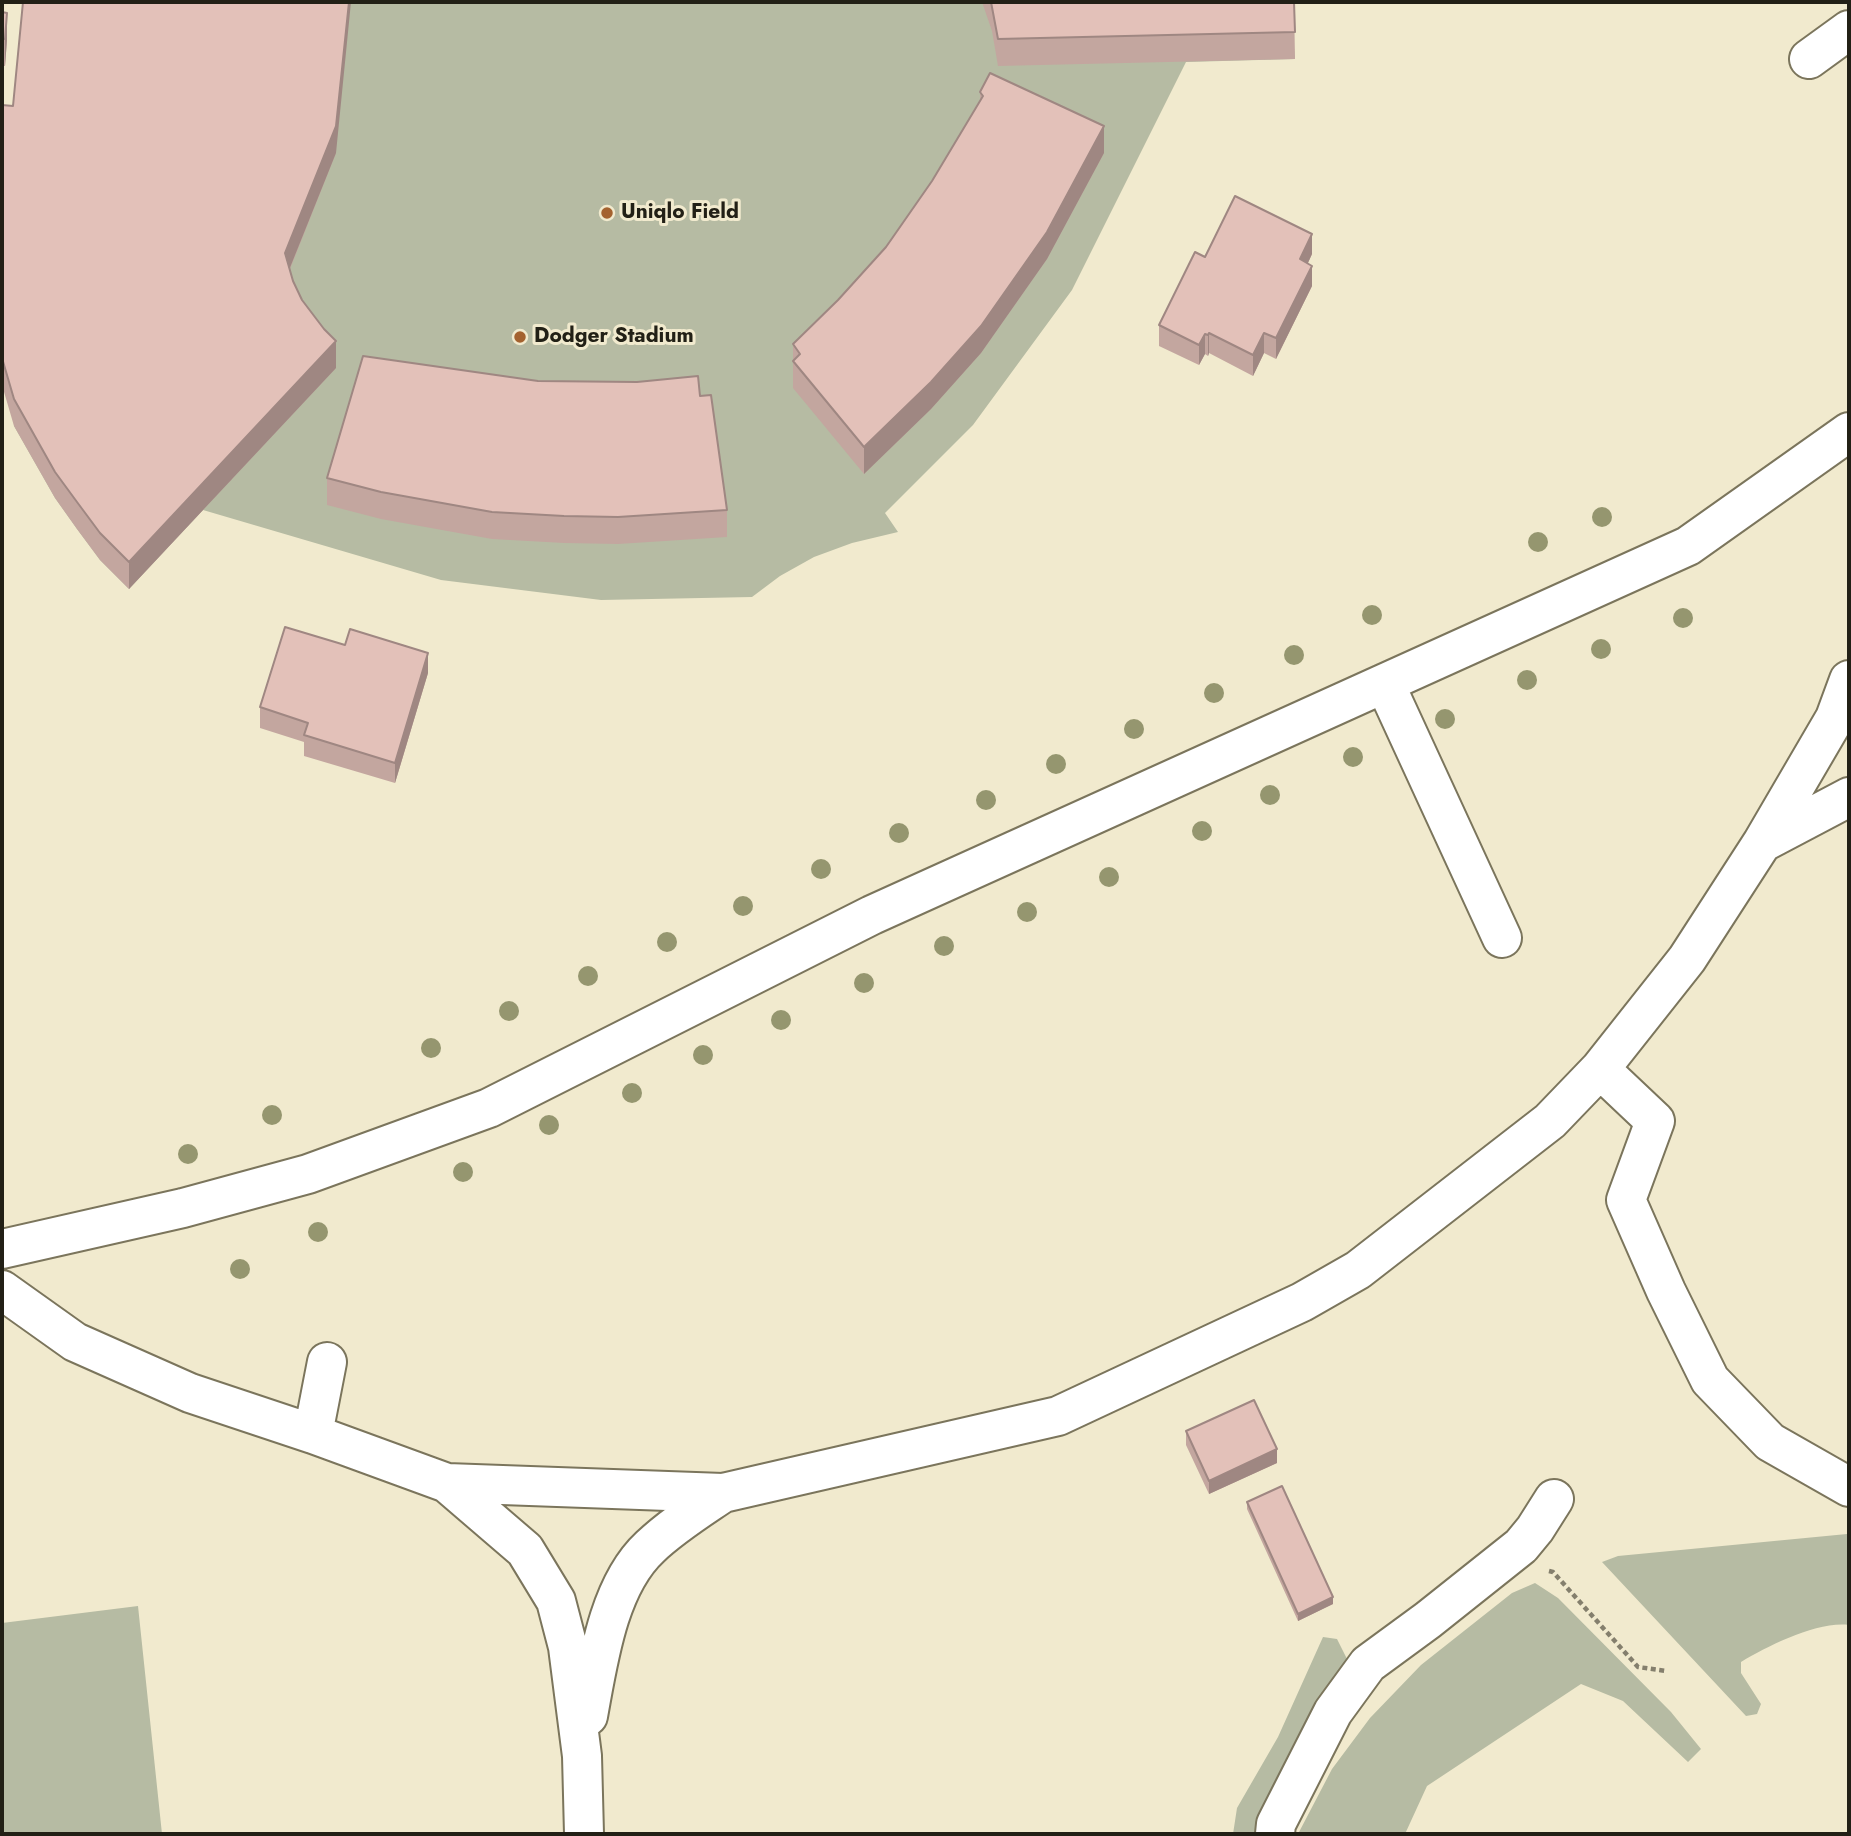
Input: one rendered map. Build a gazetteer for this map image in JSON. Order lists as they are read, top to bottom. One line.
{"places":["Uniqlo Field","Dodger Stadium"]}
